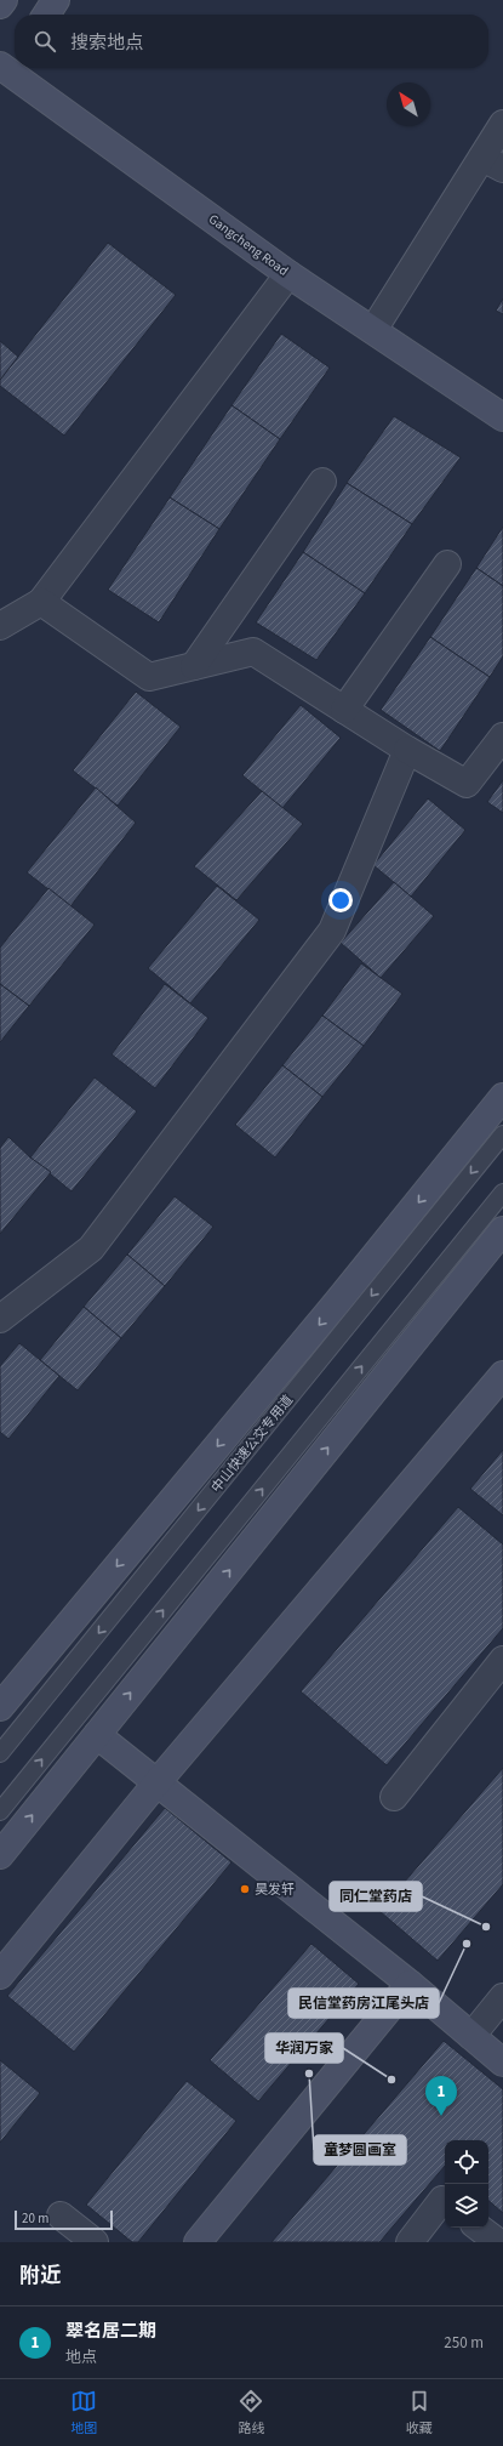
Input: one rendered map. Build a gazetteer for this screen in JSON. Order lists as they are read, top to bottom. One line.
{"streets":{"street":["Gangcheng Road"],"lane":["中山快速公交专用道"]},"places":["昊发轩","同仁堂药店","民信堂药房江尾头店","童梦圆画室","华润万家"],"scale_bar":"20 m","north":"top left","page":{"search":"搜索地点","pins":"1","scale":"20 m","heading":"附近","list":[{"mark":"1","name":"翠名居二期","note":"地点","value":"250 m"}],"nav":["地图","路线","收藏"]}}
